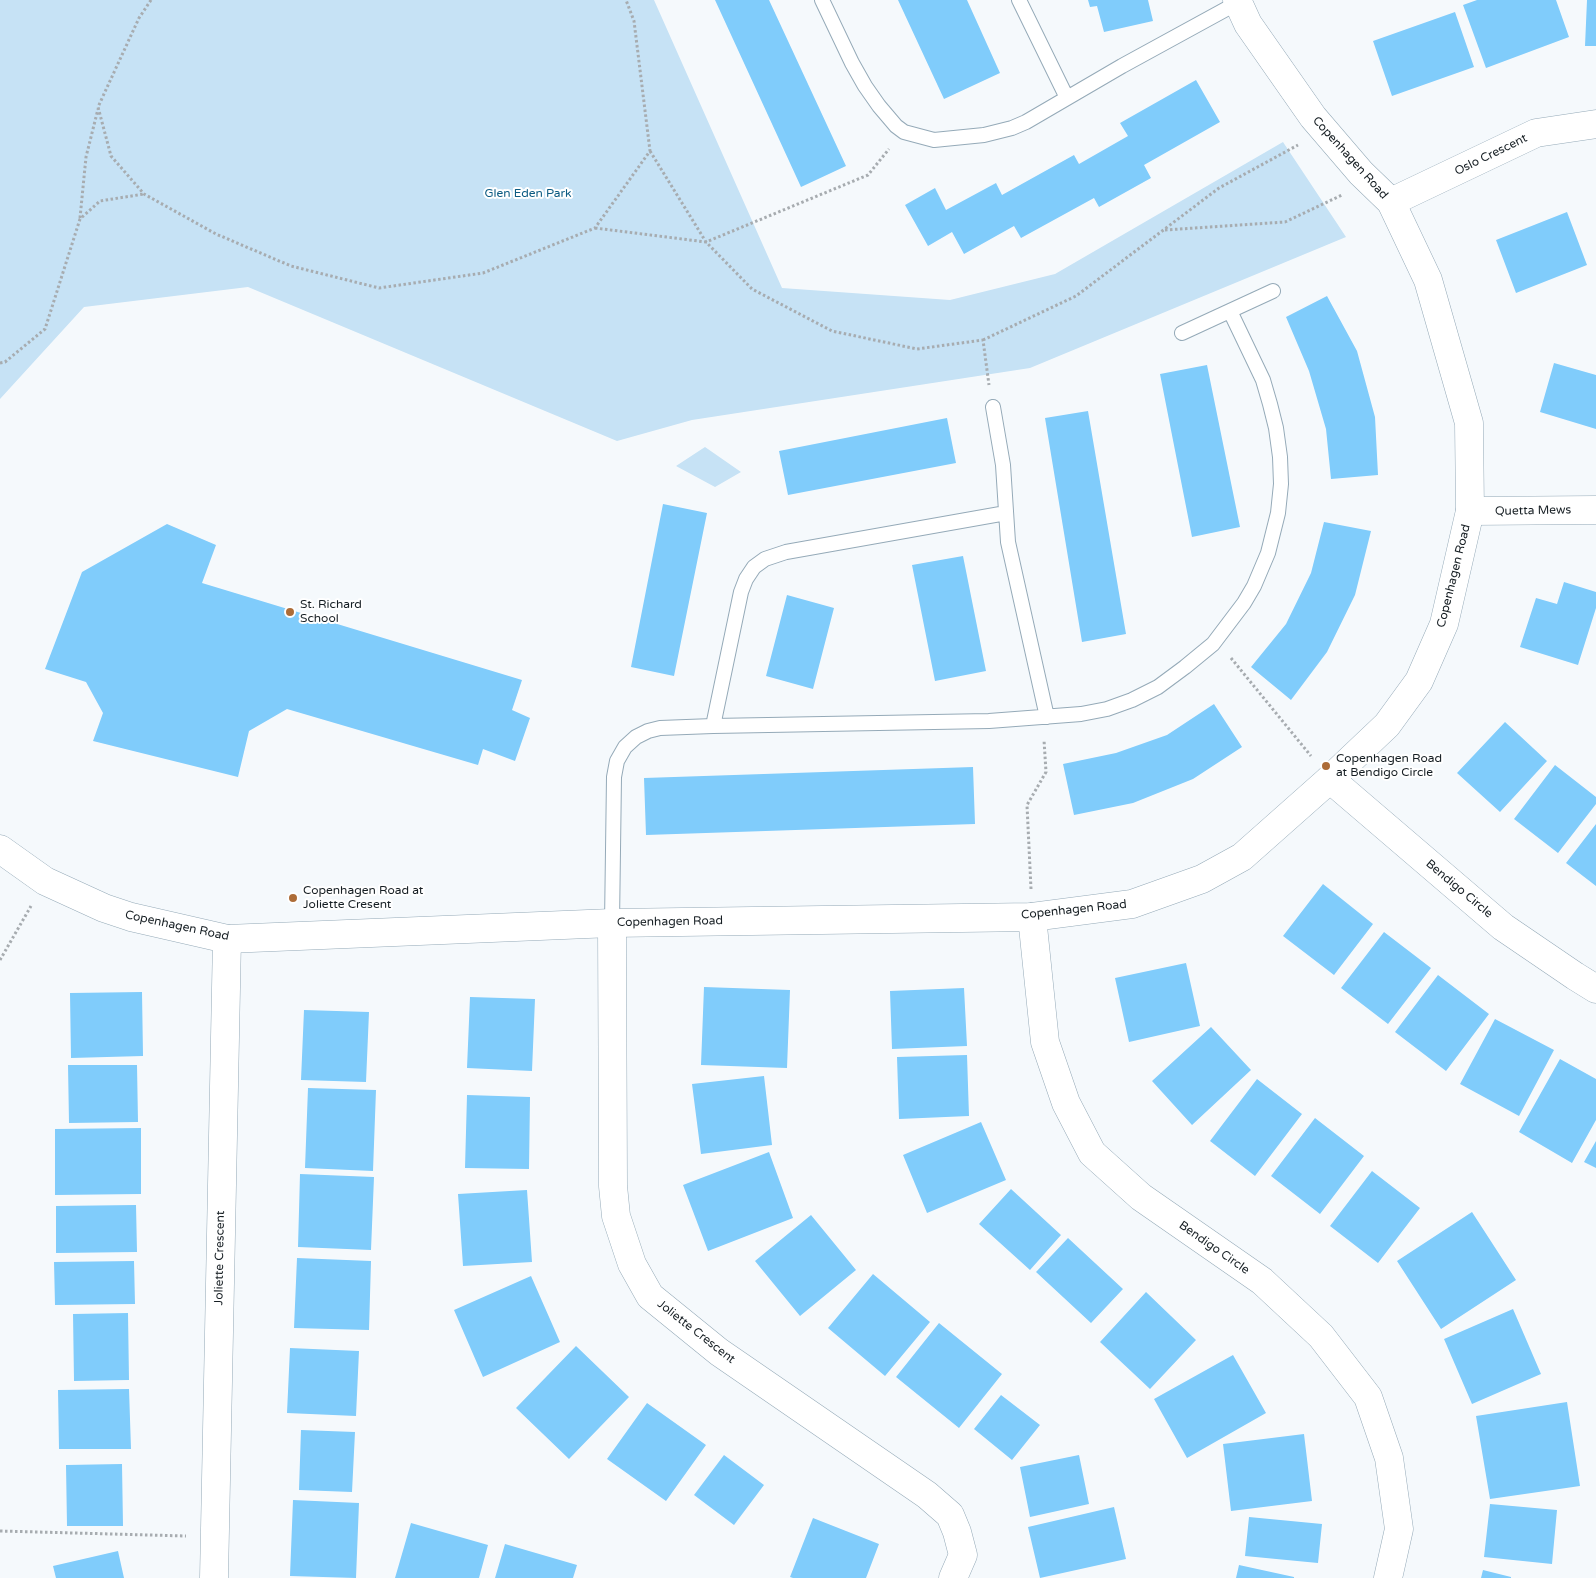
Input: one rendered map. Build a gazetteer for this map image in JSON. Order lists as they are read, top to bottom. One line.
{"streets":{"street":["Oslo Crescent","Copenhagen Road","Quetta Mews","Bendigo Circle","Joliette Crescent"]},"crossings":[["Oslo Crescent","Copenhagen Road"],["Copenhagen Road","Quetta Mews"],["Copenhagen Road","Bendigo Circle"],["Copenhagen Road","Joliette Crescent"]],"parks":["Glen Eden Park"],"places":["St. Richard School","Copenhagen Road at Bendigo Circle","Copenhagen Road at Joliette Cresent"]}
